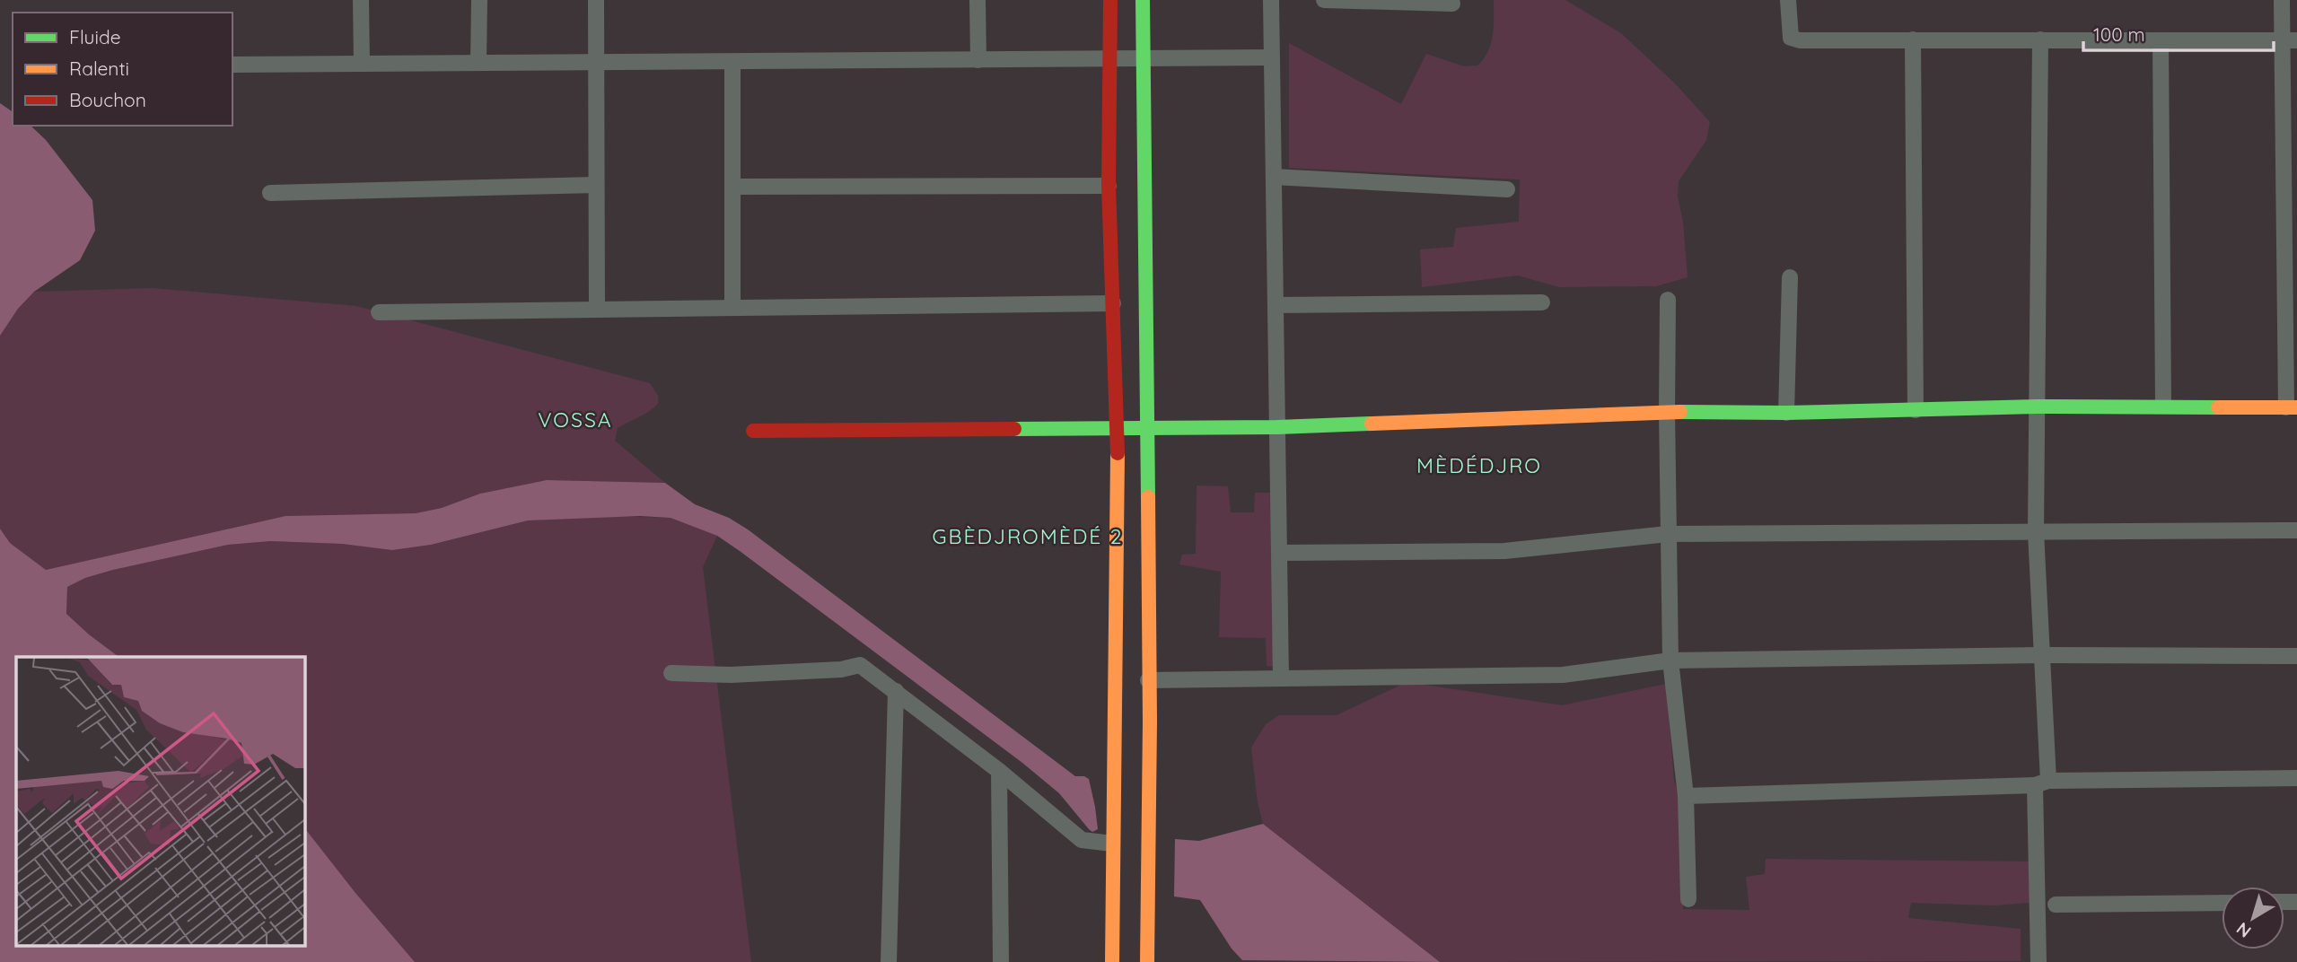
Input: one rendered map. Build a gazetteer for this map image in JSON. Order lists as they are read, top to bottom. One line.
{"districts":["VOSSA","MÈDÉDJRO","GBÈDJROMÈDÉ 2"],"legend":["Fluide","Ralenti","Bouchon"],"scale_bar":"100 m","north":"bottom left"}
